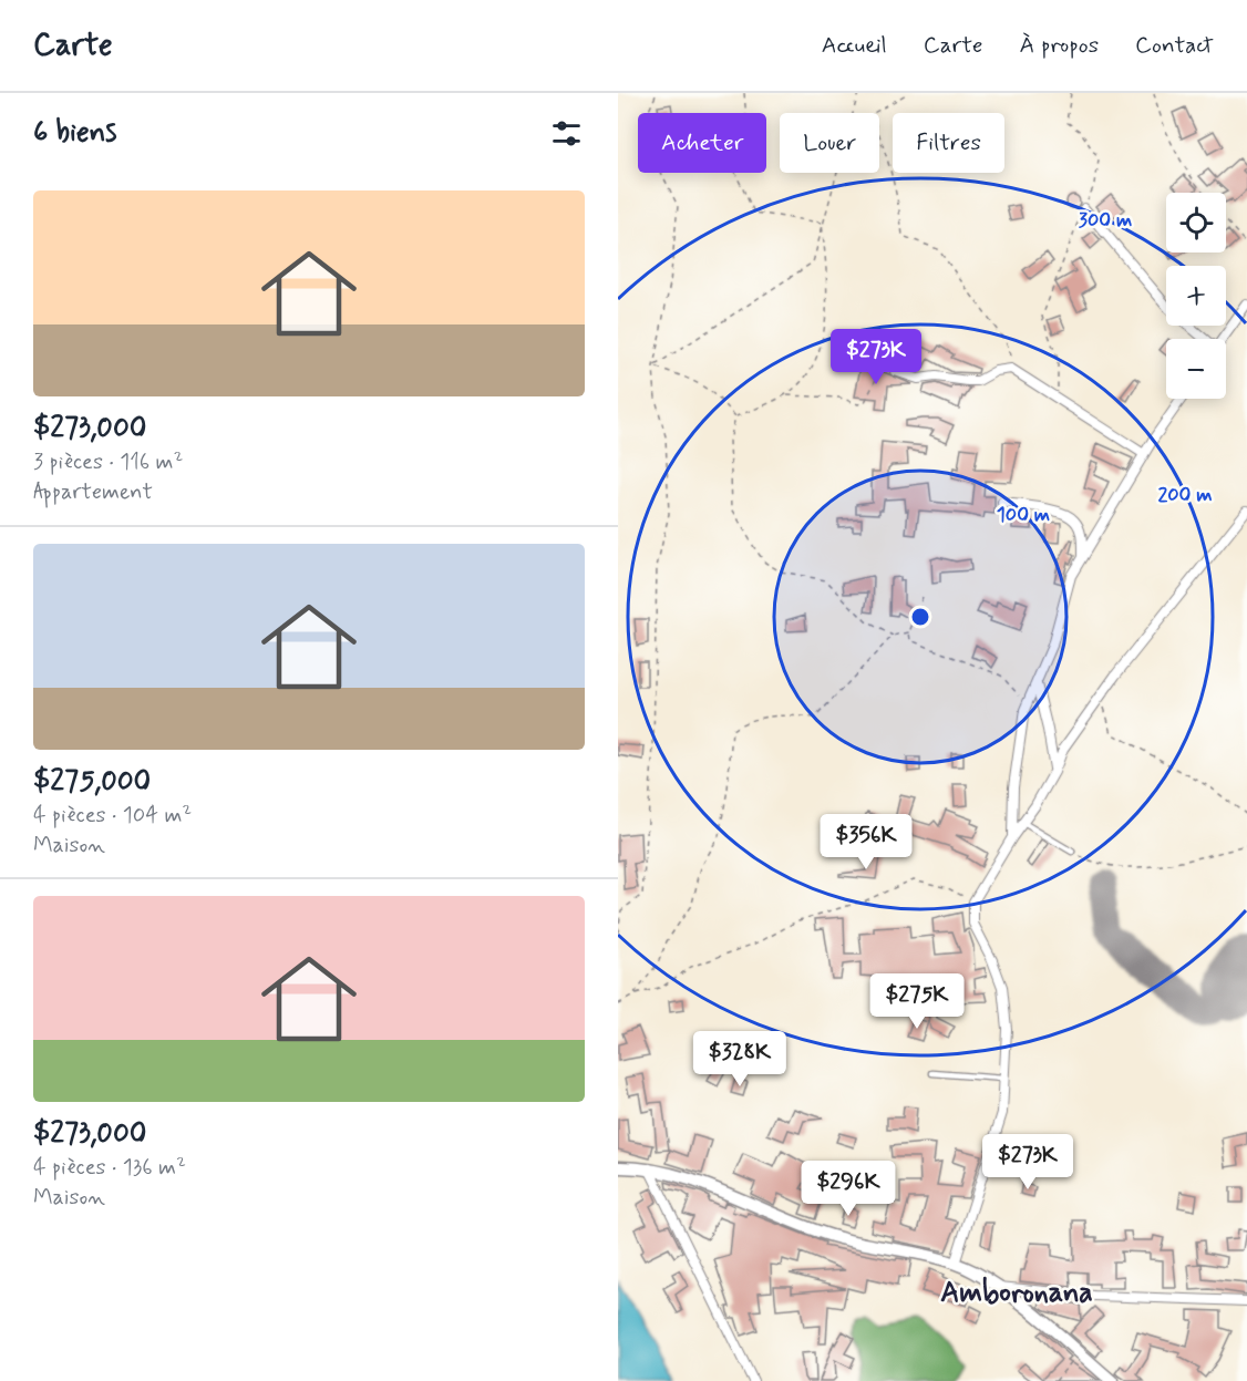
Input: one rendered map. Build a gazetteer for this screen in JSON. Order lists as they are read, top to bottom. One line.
{"districts":["Amboronana"],"page":{"header":"Carte","nav":["Accueil","Carte","À propos","Contact"],"heading":"6 biens","chip":["Acheter","Louer","Filtres"],"list":[{"name":"$273,000","note":"3 pièces · 116 m² · Appartement"},{"name":"$275,000","note":"4 pièces · 104 m² · Maison"},{"name":"$273,000","note":"4 pièces · 136 m² · Maison"}],"map_buttons":["+","−"],"price":["$273K","$356K","$275K","$328K","$273K","$296K"]},"rings":["300 m","200 m","100 m"]}
